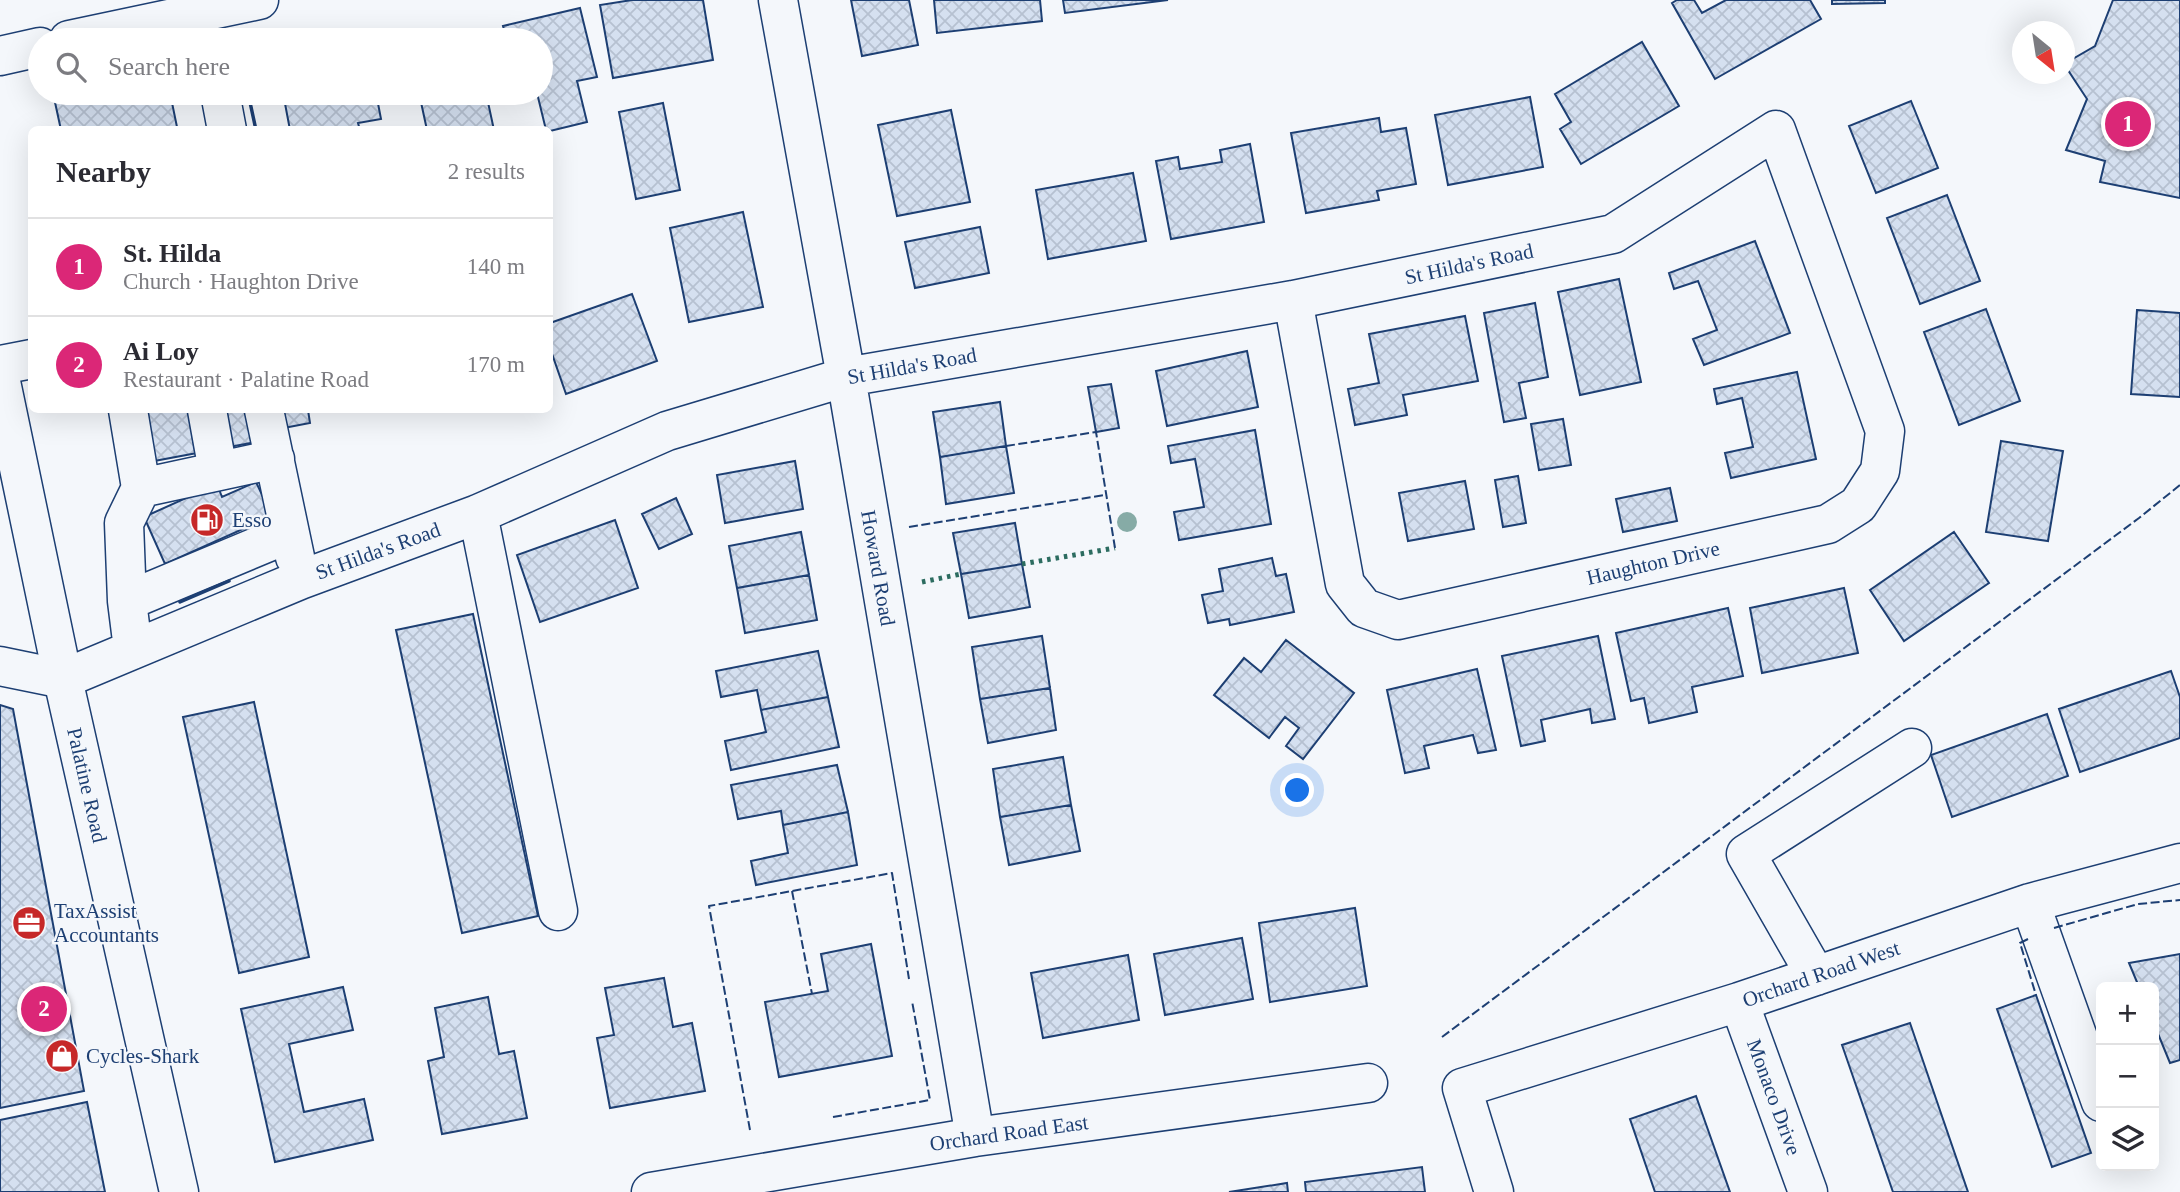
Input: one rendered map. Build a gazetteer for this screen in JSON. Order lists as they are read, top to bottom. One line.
{"streets":{"street":["St Hilda's Road","Haughton Drive","Howard Road","Palatine Road","Orchard Road West","Monaco Drive","Orchard Road East"]},"crossings":[["St Hilda's Road","Haughton Drive"],["St Hilda's Road","Howard Road"],["St Hilda's Road","Palatine Road"],["Howard Road","Orchard Road East"],["Orchard Road West","Monaco Drive"]],"places":{"fuel station":["Esso"],"office":["TaxAssist Accountants"],"shop":["Cycles-Shark"]},"north":"bottom right","page":{"search":"Search here","pins":["1","2"],"heading":["Nearby","2 results"],"list":[{"mark":"1","name":"St. Hilda","note":"Church · Haughton Drive","value":"140 m"},{"mark":"2","name":"Ai Loy","note":"Restaurant · Palatine Road","value":"170 m"}],"map_buttons":["+","−"]}}
